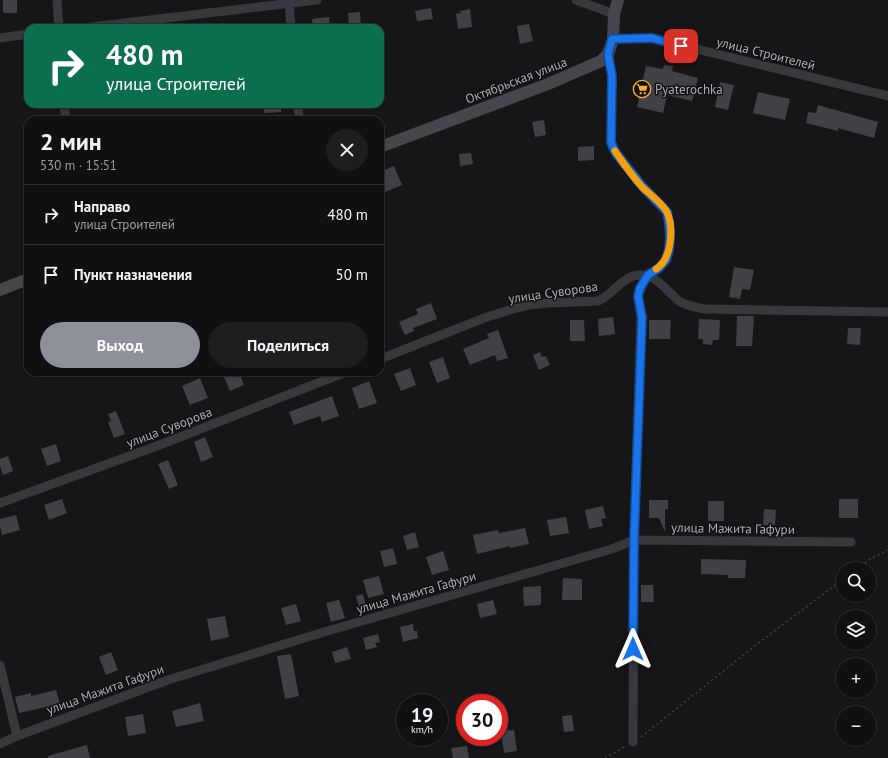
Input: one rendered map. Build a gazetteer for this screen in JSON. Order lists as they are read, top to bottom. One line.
{"streets":{"street":["улица Строителей","Октябрьская улица","улица Суворова","улица Мажита Гафури"]},"places":{"supermarket":["Pyaterochka"]},"page":{"turn":["480 m","улица Строителей"],"heading":["2 мин","530 m · 15:51"],"list":[{"name":"Направо","note":"улица Строителей","value":"480 m"},{"name":"Пункт назначения","value":"50 m"}],"buttons":["Выход","Поделиться"],"map_buttons":["+","−"],"speed":"19 km/h","limit":"30"}}
